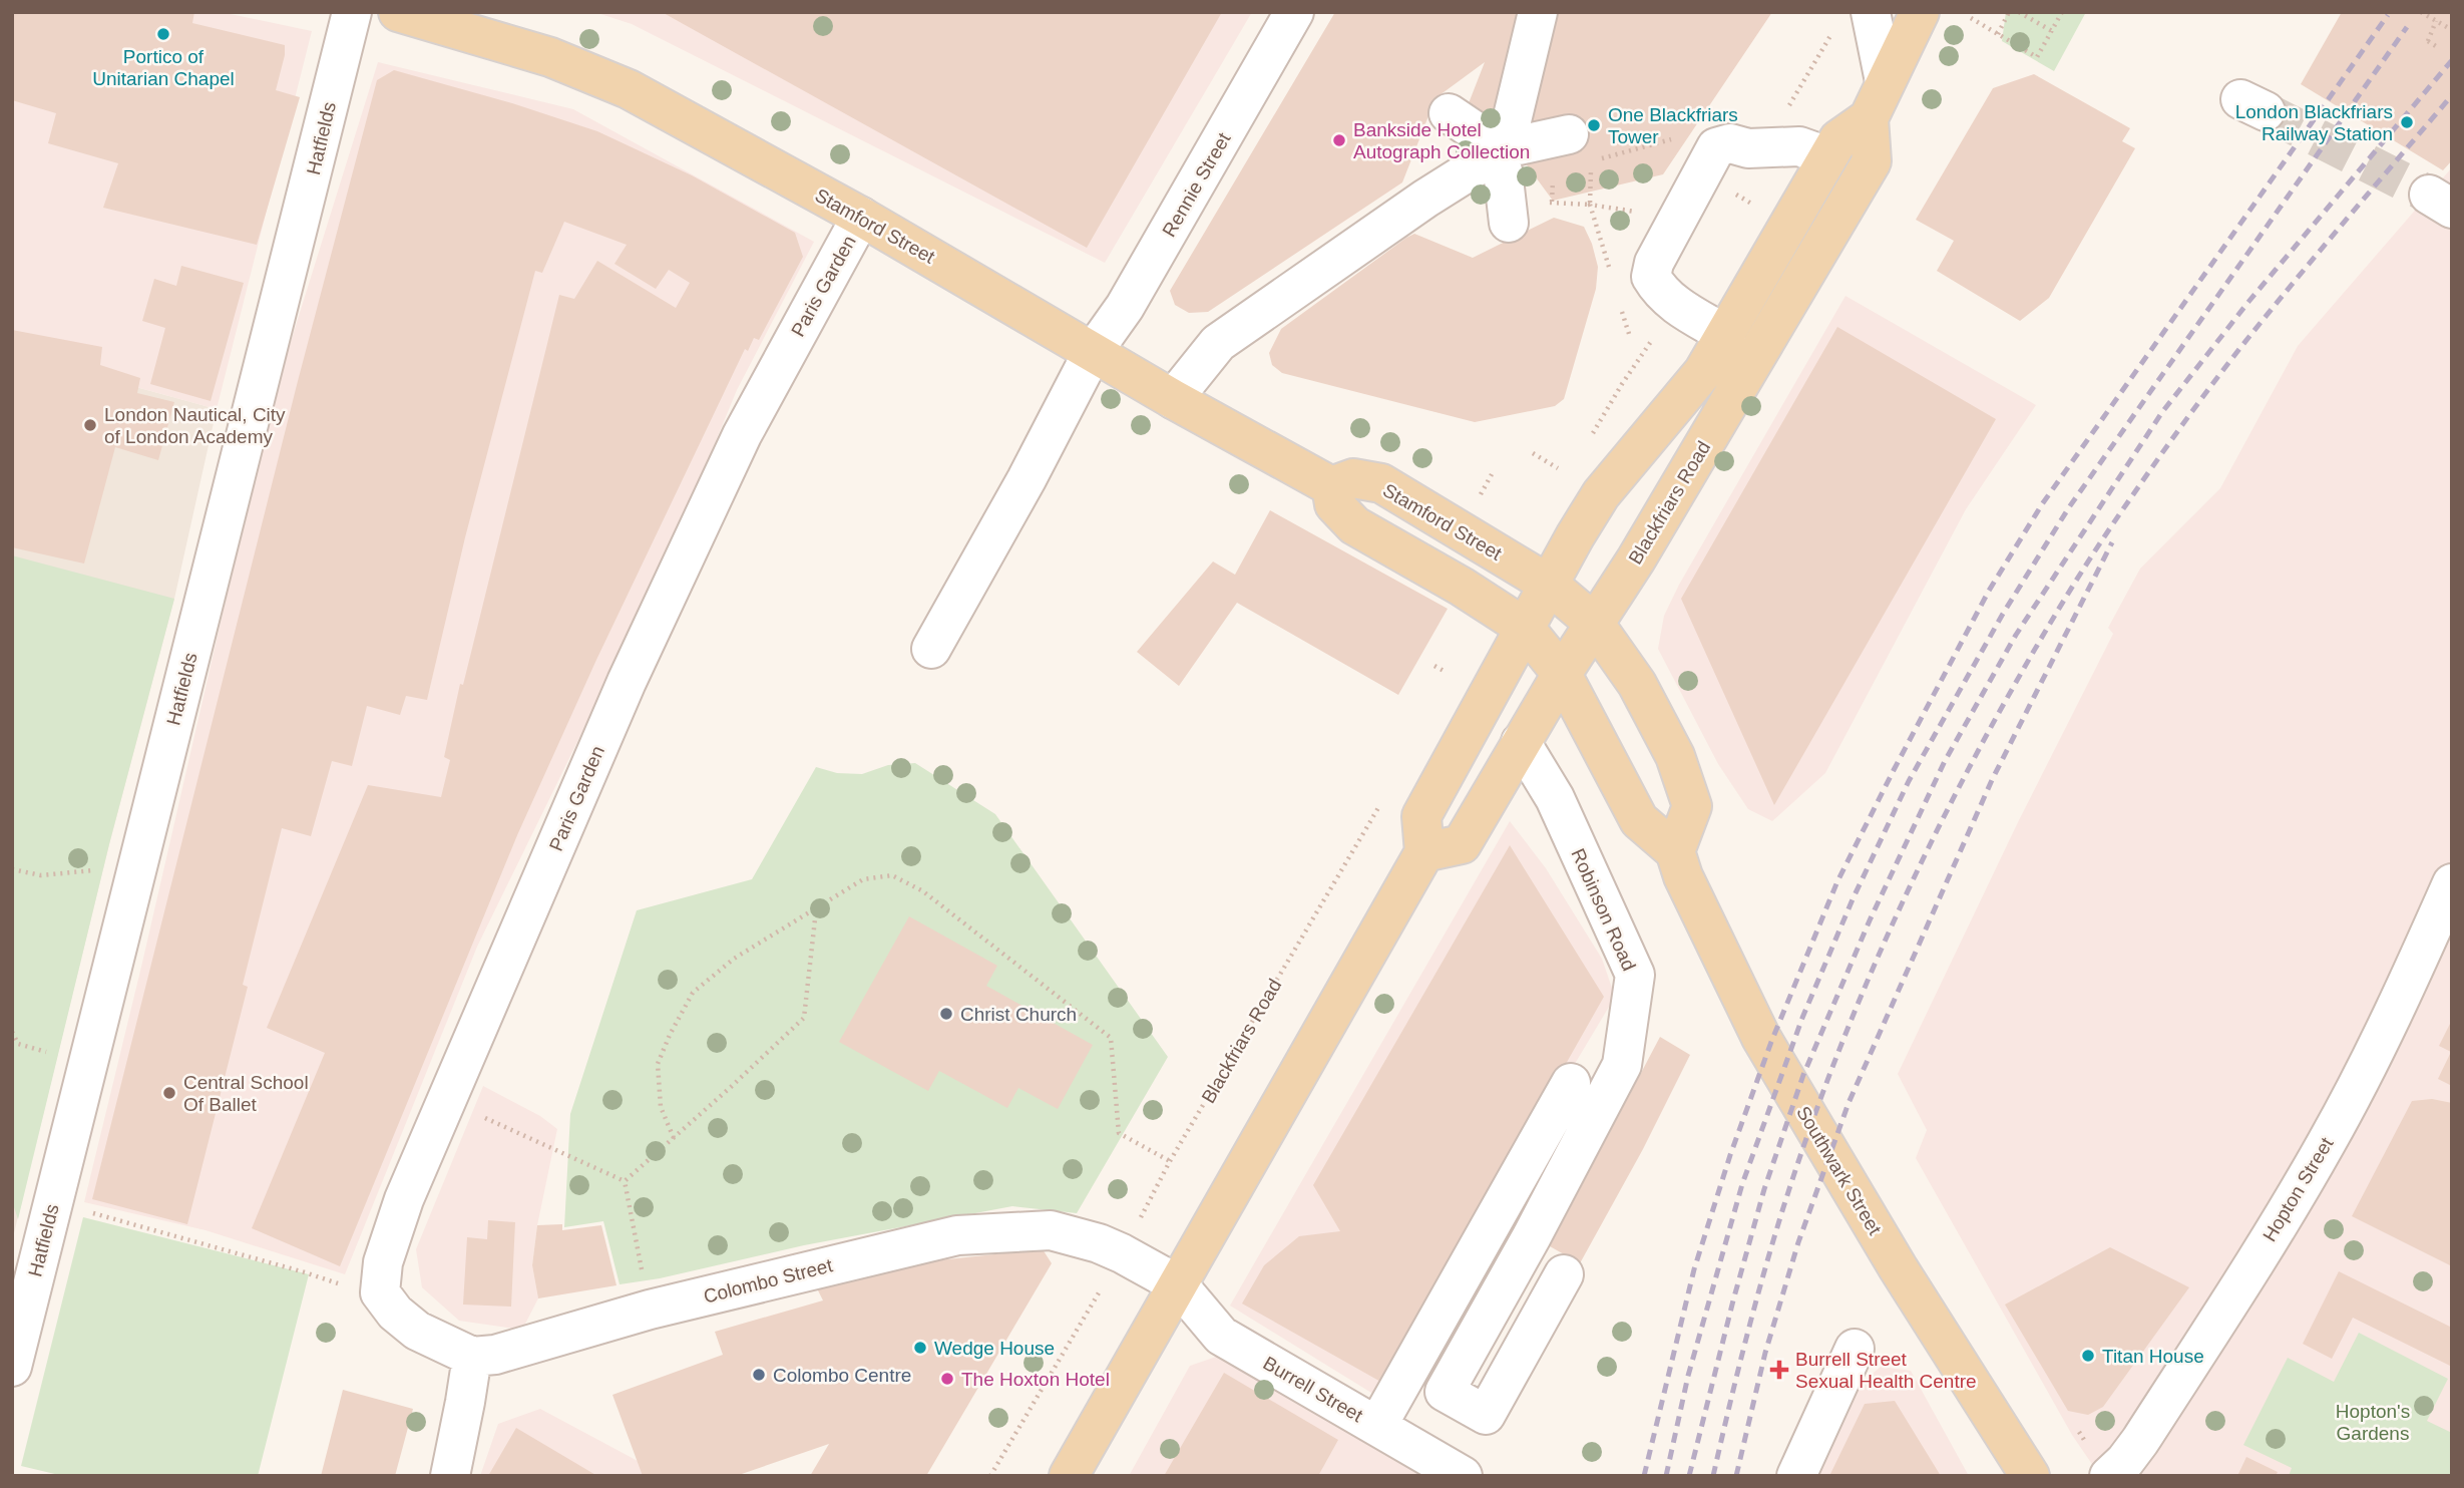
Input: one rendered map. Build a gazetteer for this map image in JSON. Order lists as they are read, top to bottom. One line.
{"streets":{"main road":["Stamford Street","Blackfriars Road","Southwark Street"],"street":["Hatfields","Rennie Street","Paris Garden","Robinson Road","Hopton Street","Colombo Street","Burrell Street"]},"crossings":[["Rennie Street","Stamford Street"],["Stamford Street","Paris Garden"],["Blackfriars Road","Robinson Road"],["Blackfriars Road","Southwark Street"],["Blackfriars Road","Colombo Street"],["Colombo Street","Burrell Street"]],"parks":["Hopton's Gardens"],"places":{"other":["Portico of Unitarian Chapel","London Blackfriars Railway Station","One Blackfriars Tower","Bankside Hotel Autograph Collection","London Nautical, City of London Academy","Christ Church","Central School Of Ballet","Wedge House","Titan House","Colombo Centre","The Hoxton Hotel"],"health":["Burrell Street Sexual Health Centre"]}}
